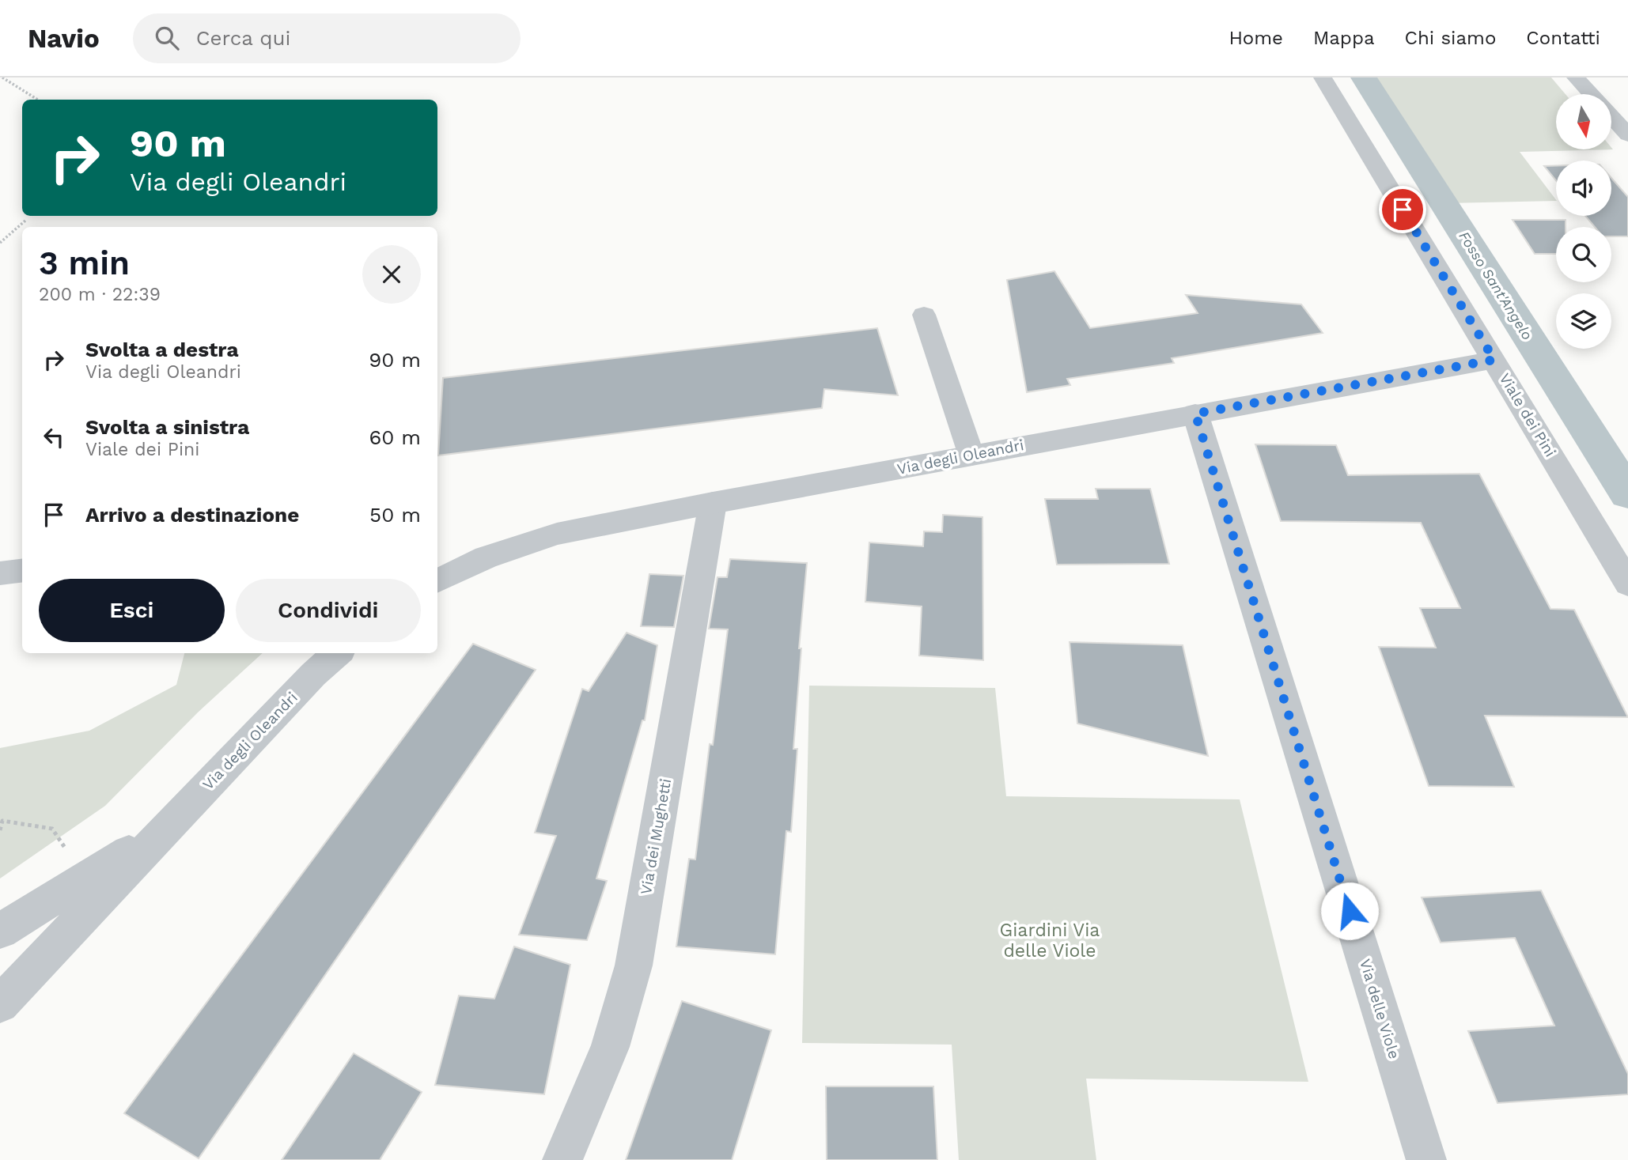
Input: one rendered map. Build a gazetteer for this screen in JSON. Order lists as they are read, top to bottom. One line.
{"streets":{"street":["Viale dei Pini","Via degli Oleandri","Via dei Mughetti","Via delle Viole"]},"crossings":[["Viale dei Pini","Via degli Oleandri"],["Via degli Oleandri","Via dei Mughetti"],["Via degli Oleandri","Via delle Viole"]],"water":["Fosso Sant'Angelo"],"parks":["Giardini Via delle Viole"],"north":"bottom","page":{"header":"Navio","search":"Cerca qui","nav":["Home","Mappa","Chi siamo","Contatti"],"turn":["90 m","Via degli Oleandri"],"heading":["3 min","200 m · 22:39"],"list":[{"name":"Svolta a destra","note":"Via degli Oleandri","value":"90 m"},{"name":"Svolta a sinistra","note":"Viale dei Pini","value":"60 m"},{"name":"Arrivo a destinazione","value":"50 m"}],"buttons":["Esci","Condividi"]}}
